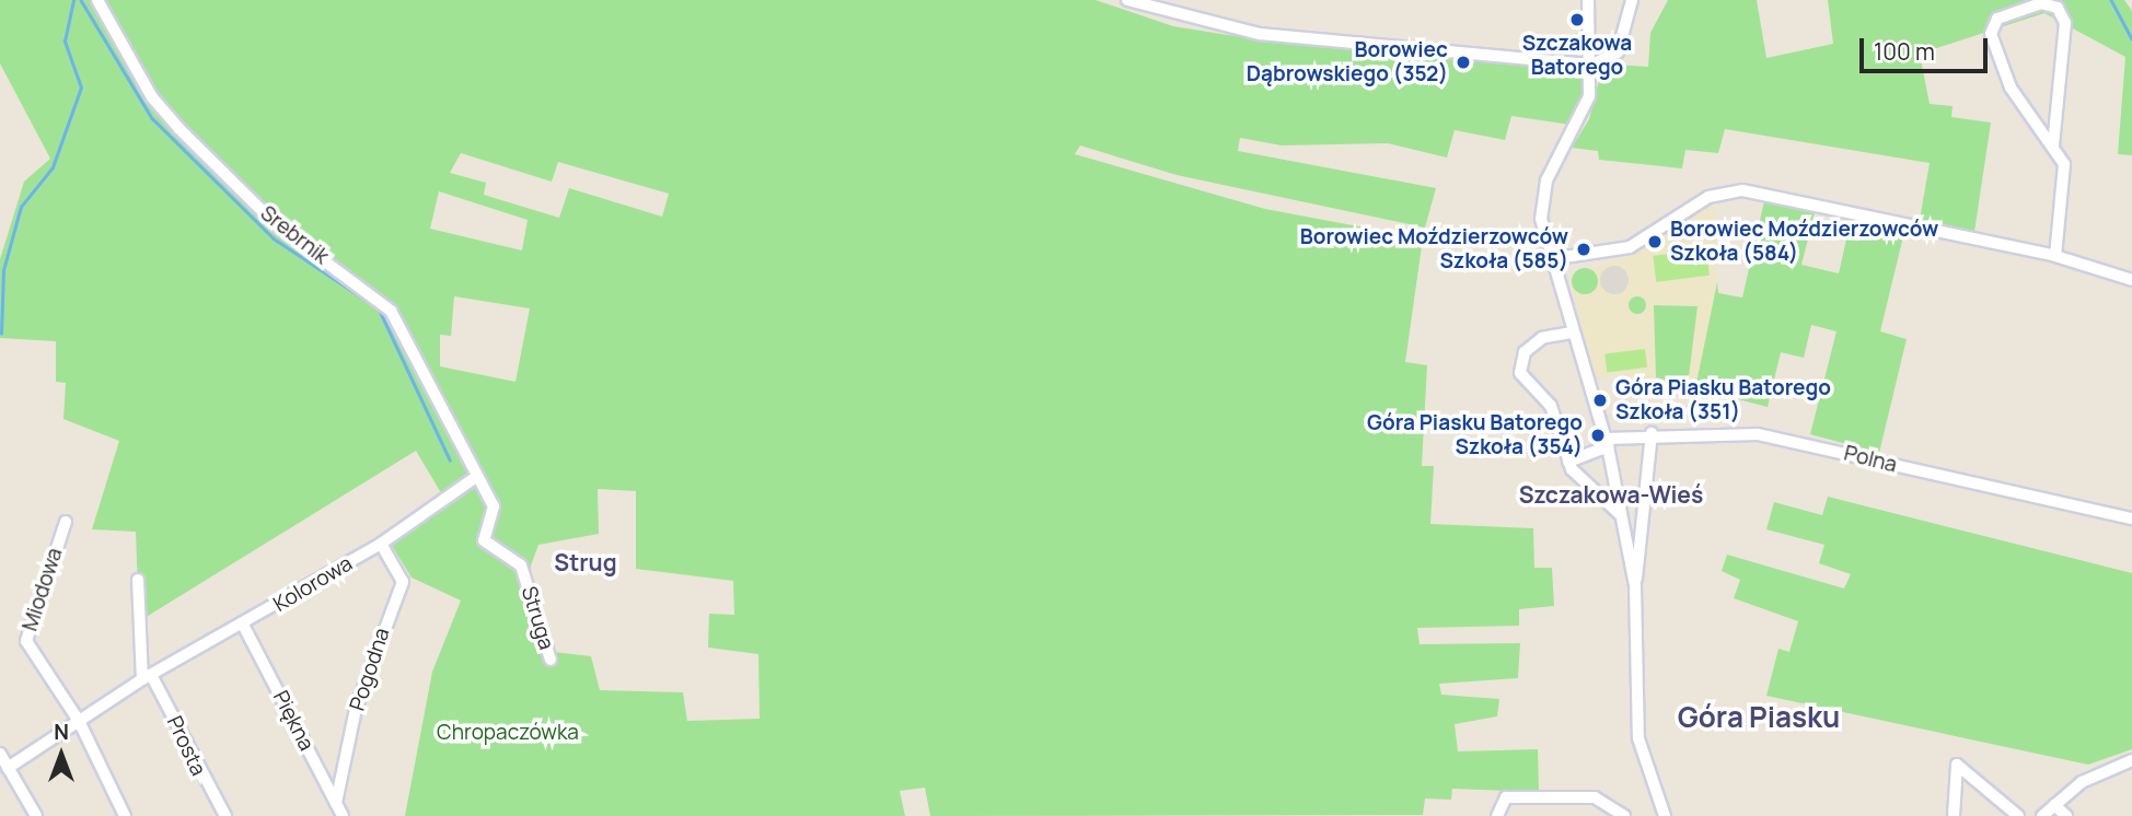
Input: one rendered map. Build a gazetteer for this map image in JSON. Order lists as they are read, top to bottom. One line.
{"streets":{"street":["Srebrnik","Polna","Kolorowa","Miodowa","Struga","Pogodna","Piękna","Prosta"]},"crossings":[["Srebrnik","Kolorowa"],["Srebrnik","Struga"],["Kolorowa","Miodowa"],["Kolorowa","Pogodna"],["Kolorowa","Piękna"],["Kolorowa","Prosta"],["Pogodna","Piękna"]],"districts":["Szczakowa-Wieś","Strug","Góra Piasku"],"parks":["Chropaczówka"],"places":["Szczakowa Batorego","Borowiec Dąbrowskiego (352)","Borowiec Moździerzowców Szkoła (584)","Borowiec Moździerzowców Szkoła (585)","Góra Piasku Batorego Szkoła (351)","Góra Piasku Batorego Szkoła (354)"],"scale_bar":"100 m","north":"top"}
